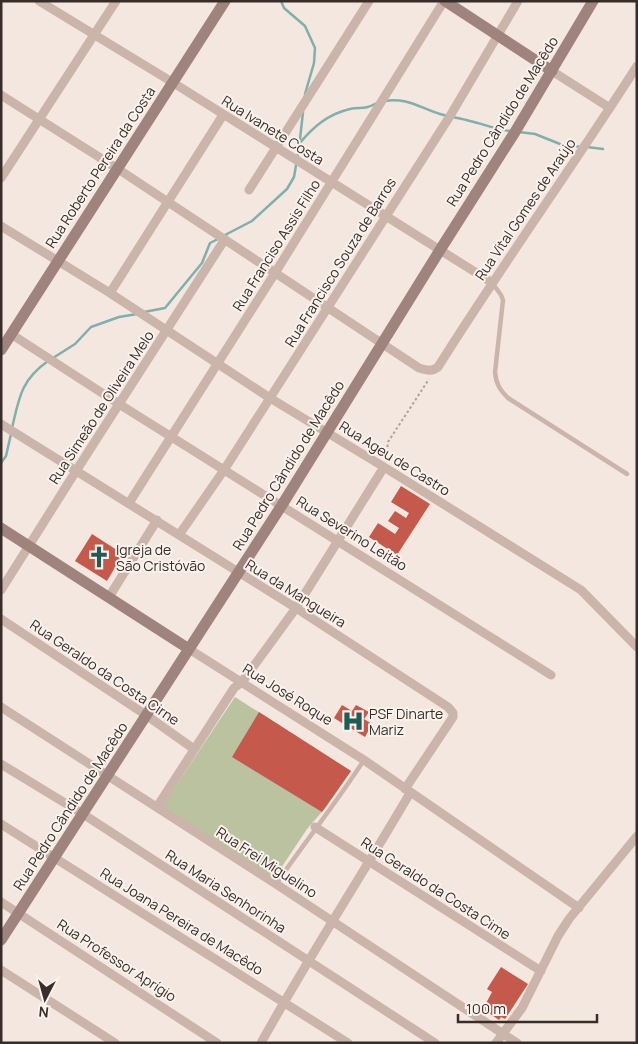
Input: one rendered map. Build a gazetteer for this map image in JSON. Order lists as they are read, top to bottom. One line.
{"streets":{"street":["Rua Pedro Cândido de Macêdo","Rua Ivanete Costa","Rua Roberto Pereira da Costa","Rua Vital Gomes de Araújo","Rua Franciso Assis Filho","Rua Francisco Souza de Barros","Rua Simeão de Oliveira Melo","Rua Ageu de Castro","Rua Severino Leitão","Rua da Mangueira","Rua Geraldo da Costa Cirne","Rua José Roque","Rua Frei Miguelino","Rua Geraldo da Costa Cime","Rua Maria Senhorinha","Rua Joana Pereira de Macêdo","Rua Professor Aprígio"]},"crossings":[["Rua Pedro Cândido de Macêdo","Rua Ivanete Costa"],["Rua Pedro Cândido de Macêdo","Rua Ageu de Castro"],["Rua Pedro Cândido de Macêdo","Rua Severino Leitão"],["Rua Pedro Cândido de Macêdo","Rua da Mangueira"],["Rua Pedro Cândido de Macêdo","Rua Geraldo da Costa Cirne"],["Rua Pedro Cândido de Macêdo","Rua José Roque"],["Rua Pedro Cândido de Macêdo","Rua Frei Miguelino"],["Rua Pedro Cândido de Macêdo","Rua Maria Senhorinha"],["Rua Pedro Cândido de Macêdo","Rua Joana Pereira de Macêdo"],["Rua Pedro Cândido de Macêdo","Rua Professor Aprígio"],["Rua Ivanete Costa","Rua Roberto Pereira da Costa"],["Rua Ivanete Costa","Rua Vital Gomes de Araújo"],["Rua Ivanete Costa","Rua Franciso Assis Filho"],["Rua Ivanete Costa","Rua Francisco Souza de Barros"],["Rua Roberto Pereira da Costa","Rua Ageu de Castro"],["Rua Roberto Pereira da Costa","Rua Severino Leitão"],["Rua Franciso Assis Filho","Rua Ageu de Castro"],["Rua Franciso Assis Filho","Rua Severino Leitão"],["Rua Franciso Assis Filho","Rua da Mangueira"],["Rua Francisco Souza de Barros","Rua Ageu de Castro"],["Rua Francisco Souza de Barros","Rua Severino Leitão"],["Rua Francisco Souza de Barros","Rua da Mangueira"],["Rua Simeão de Oliveira Melo","Rua Ageu de Castro"],["Rua Simeão de Oliveira Melo","Rua Severino Leitão"],["Rua Simeão de Oliveira Melo","Rua da Mangueira"],["Rua Simeão de Oliveira Melo","Rua José Roque"],["Rua da Mangueira","Rua José Roque"]],"places":{"church":["Igreja de São Cristóvão"],"hospital":["PSF Dinarte Mariz"]},"scale_bar":"100 m","north":"bottom"}
